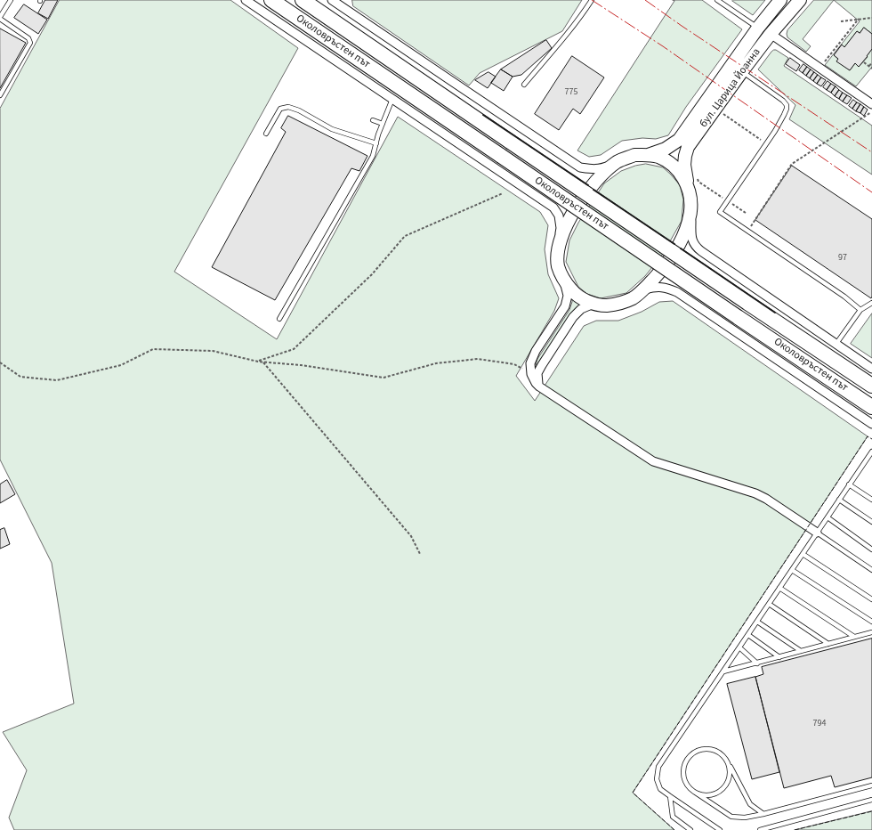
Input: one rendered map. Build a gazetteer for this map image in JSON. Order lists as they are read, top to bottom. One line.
{"streets":{"highway":["Околовръстен път"],"main road":["бул. Царица Йоанна"]},"house_numbers":["775","97","794"]}
